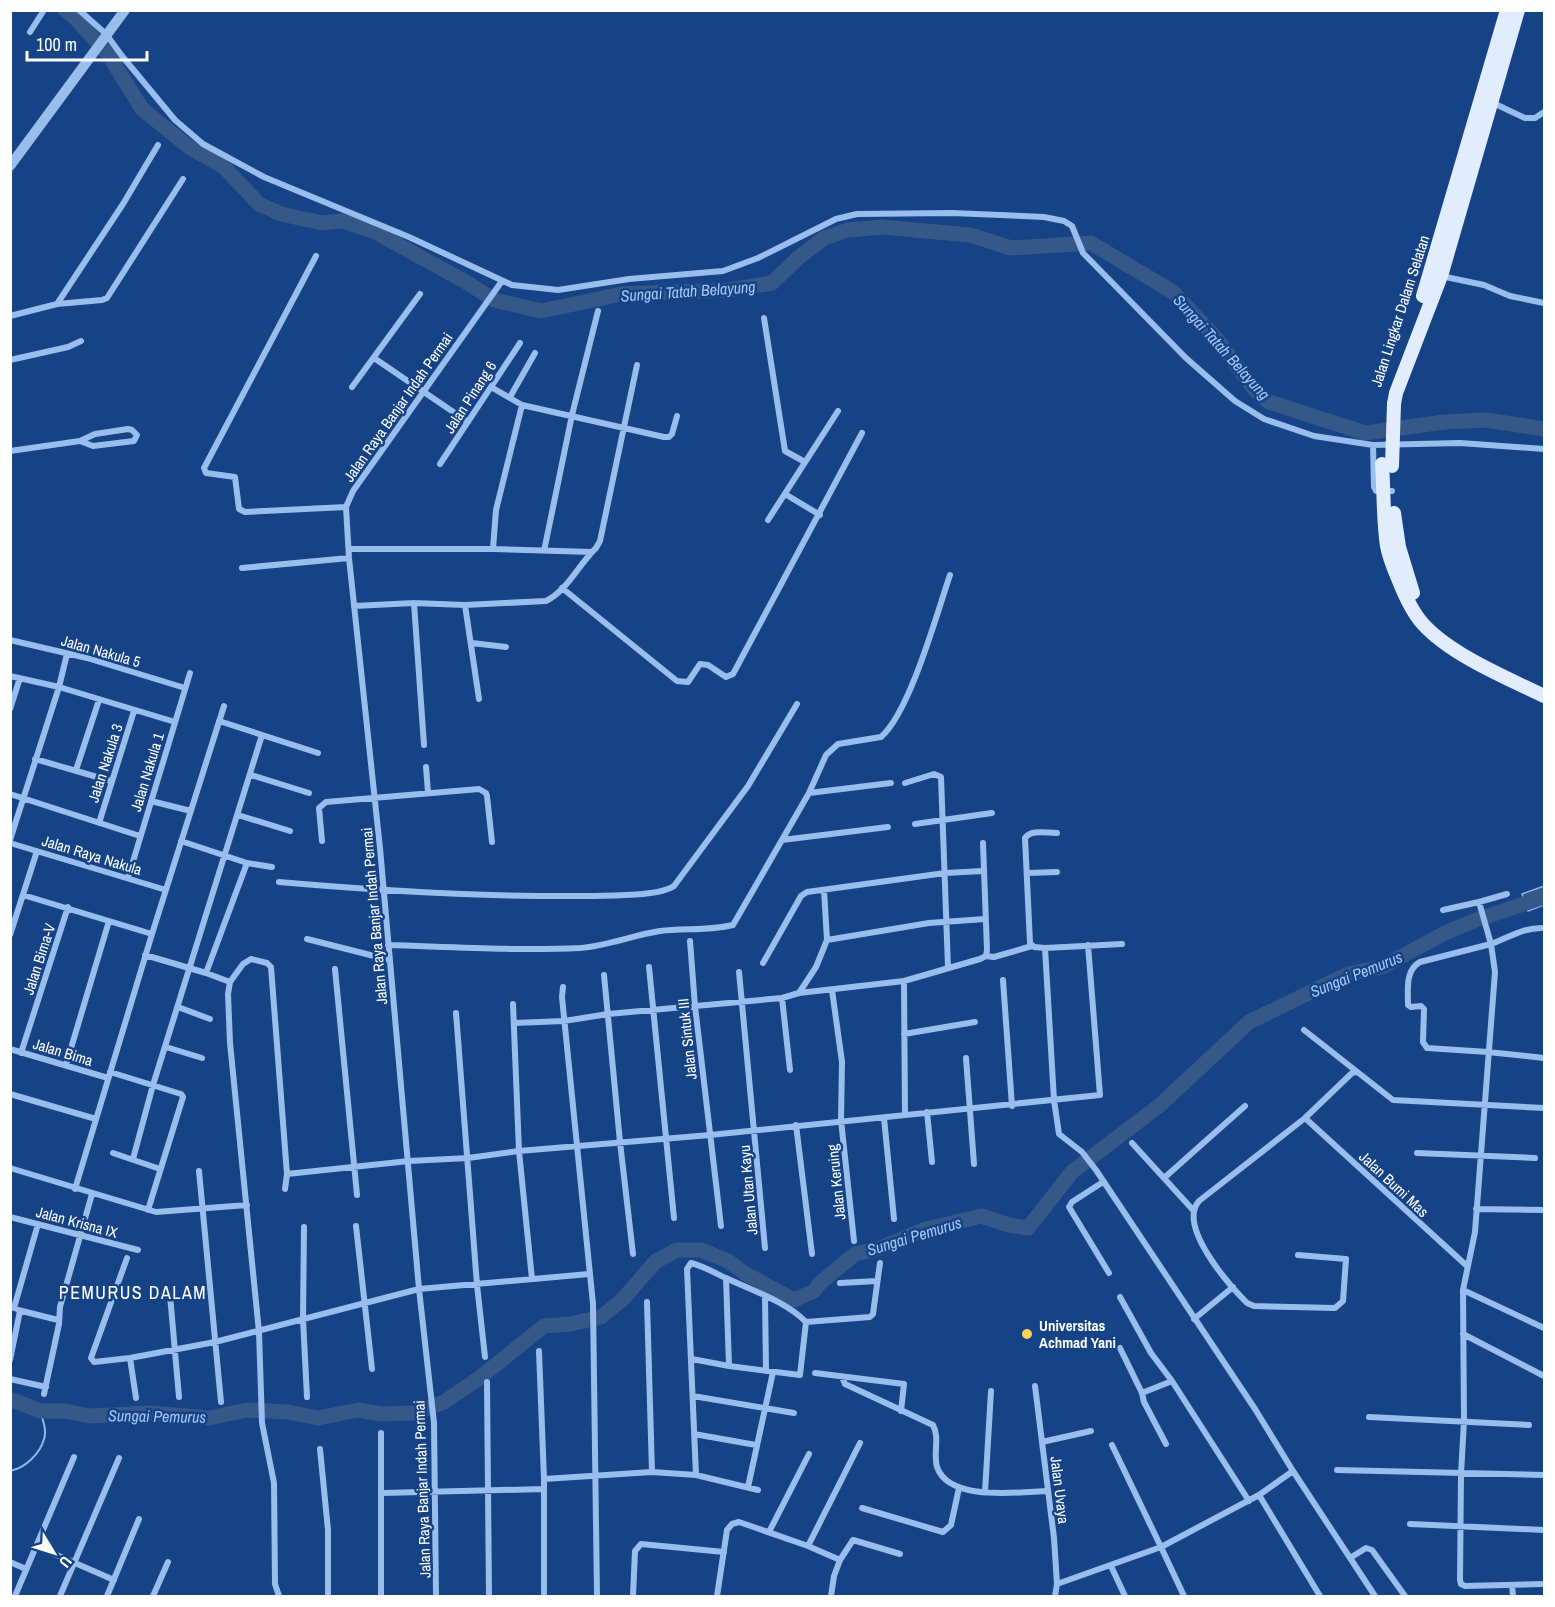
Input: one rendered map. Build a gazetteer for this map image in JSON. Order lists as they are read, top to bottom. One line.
{"streets":{"main road":["Jalan Lingkar Dalam Selatan"],"street":["Jalan Pinang 6","Jalan Raya Banjar Indah Permai","Jalan Nakula 5","Jalan Nakula 3","Jalan Nakula 1","Jalan Raya Nakula","Jalan Bima-V","Jalan Sintuk III","Jalan Bima","Jalan Keruing","Jalan Bumi Mas","Jalan Utan Kayu","Jalan Krisna IX","Jalan Uvaya"]},"crossings":[["Jalan Nakula 5","Jalan Nakula 1"],["Jalan Nakula 1","Jalan Raya Nakula"],["Jalan Bima-V","Jalan Bima"]],"districts":["PEMURUS DALAM"],"water":["Sungai Tatah Belayung","Sungai Pemurus"],"places":["Universitas Achmad Yani"],"scale_bar":"100 m","north":"bottom right"}
